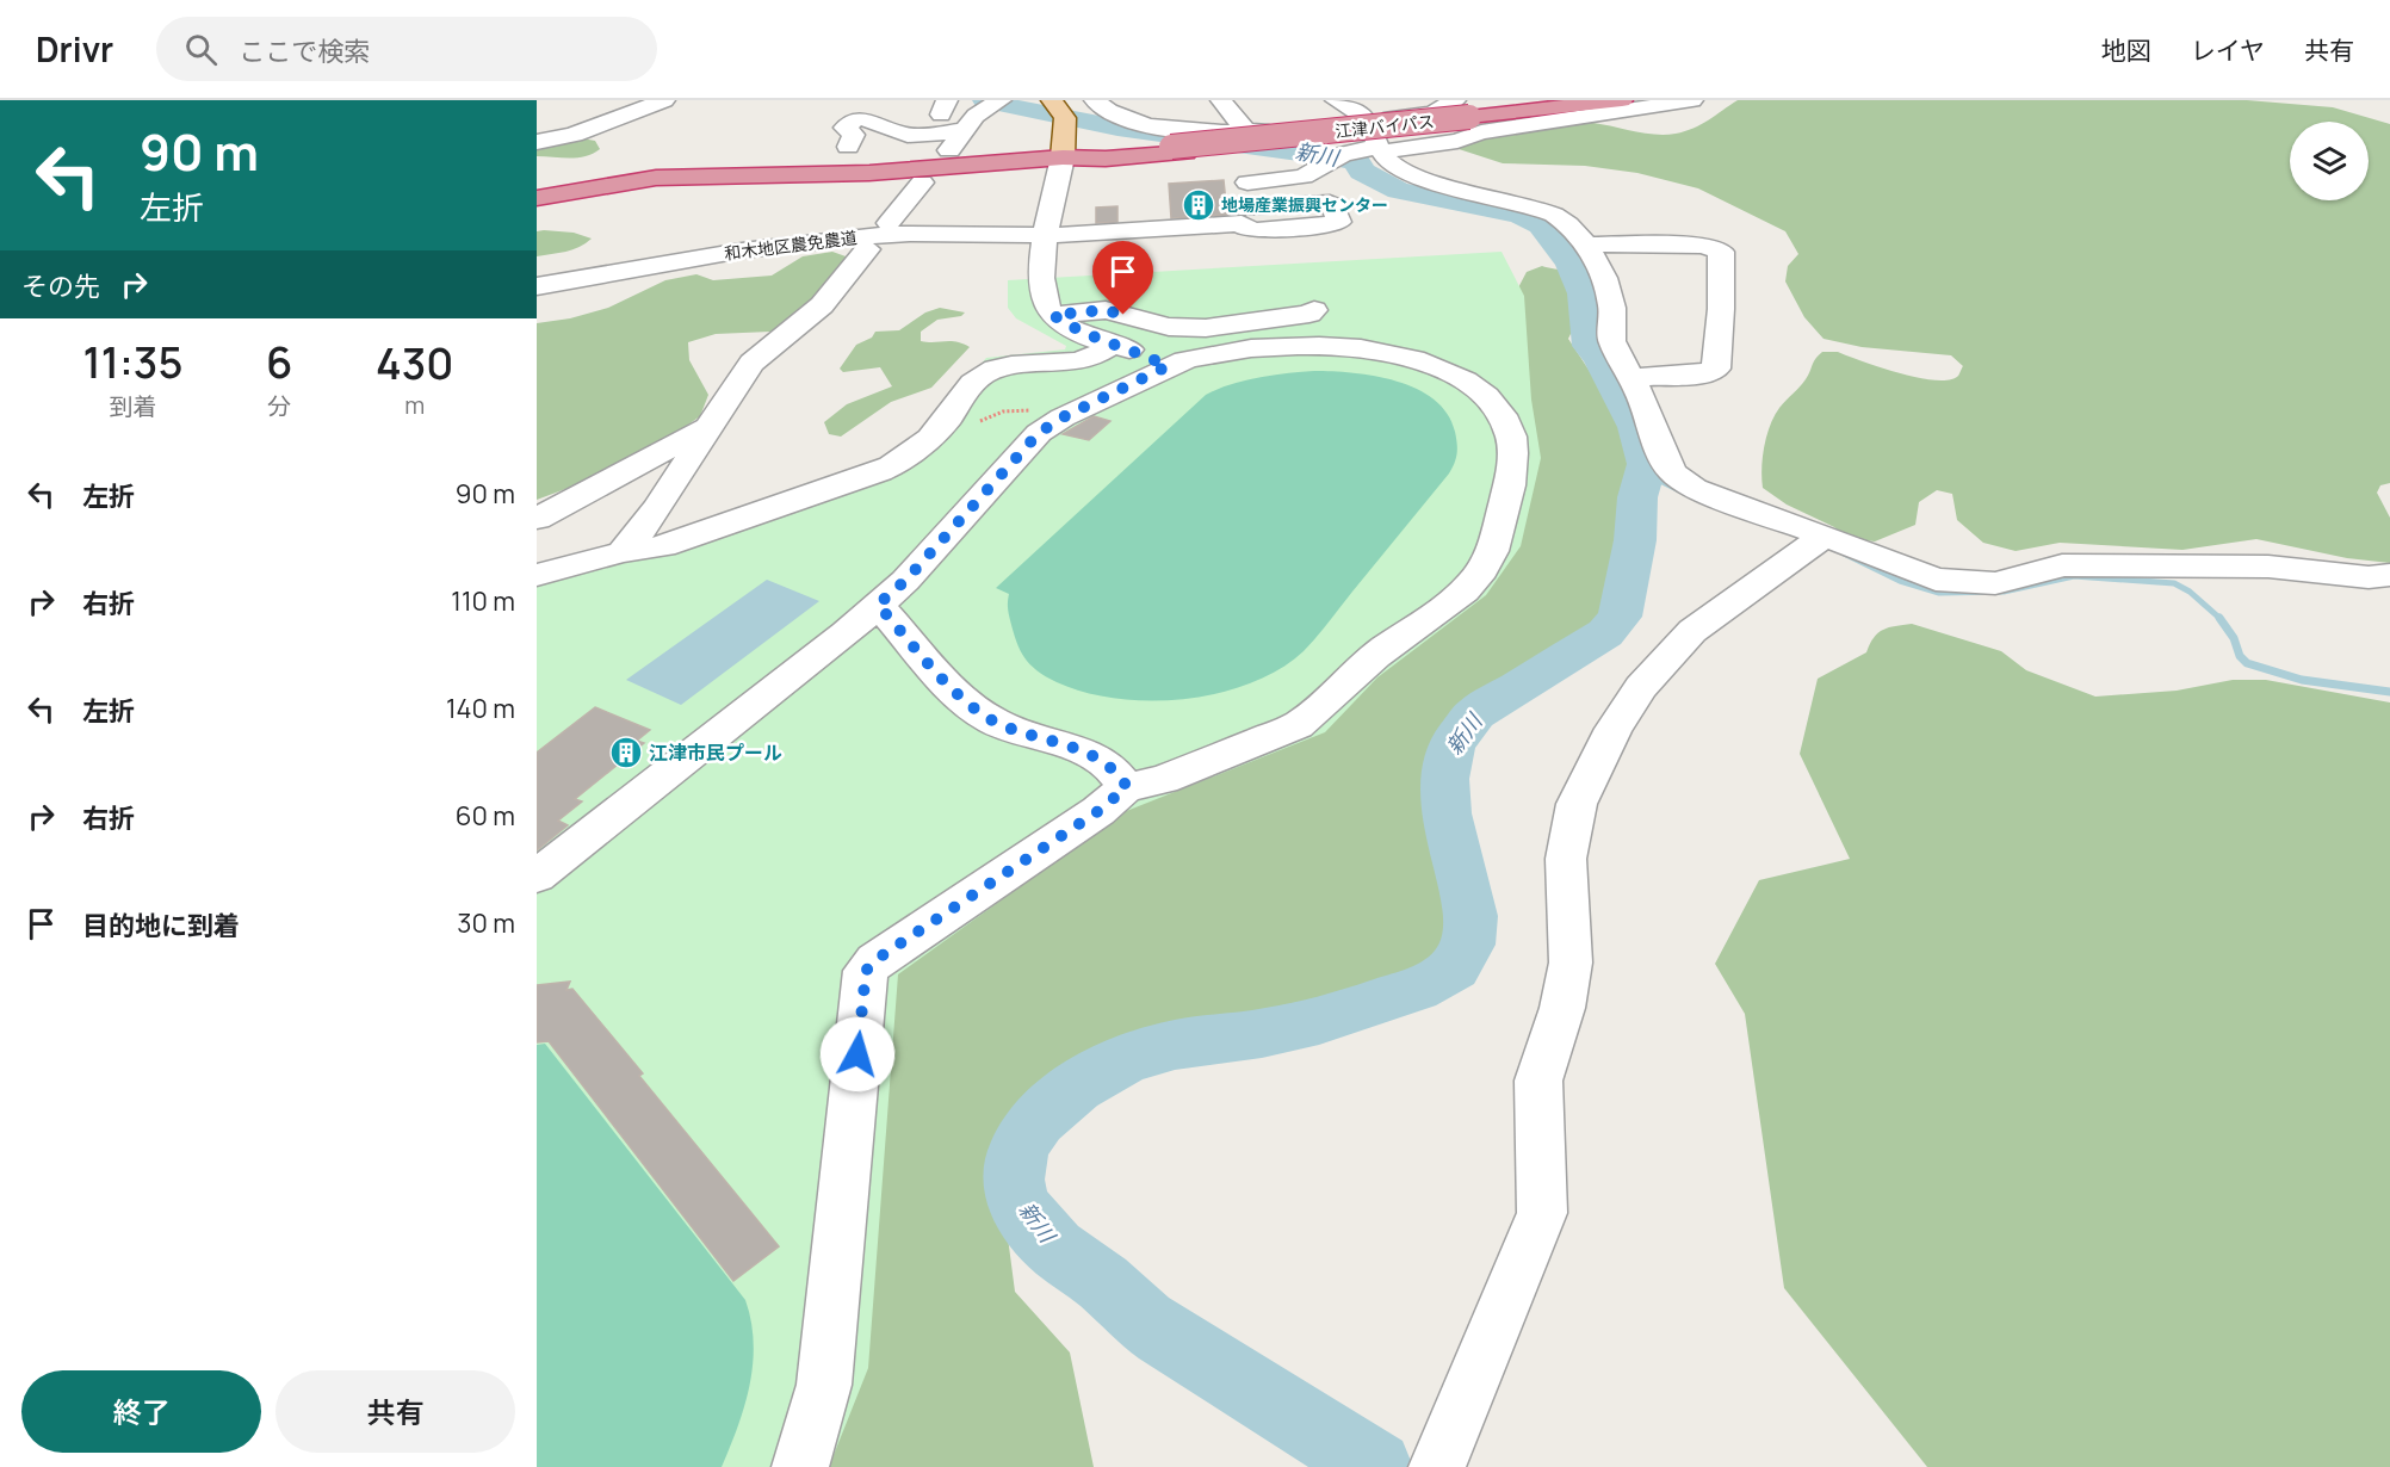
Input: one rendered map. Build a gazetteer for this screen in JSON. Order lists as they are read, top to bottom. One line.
{"streets":{"street":["和木地区農免農道"]},"water":["新川"],"places":{"building":["地場産業振興センター","江津市民プール"]},"page":{"header":"Drivr","search":"ここで検索","nav":["地図","レイヤ","共有"],"turn":["90 m","左折"],"then":"その先","eta":["11:35","到着","6","分","430","m"],"list":[{"name":"左折","value":"90 m"},{"name":"右折","value":"110 m"},{"name":"左折","value":"140 m"},{"name":"右折","value":"60 m"},{"name":"目的地に到着","value":"30 m"}],"buttons":["終了","共有"]}}
